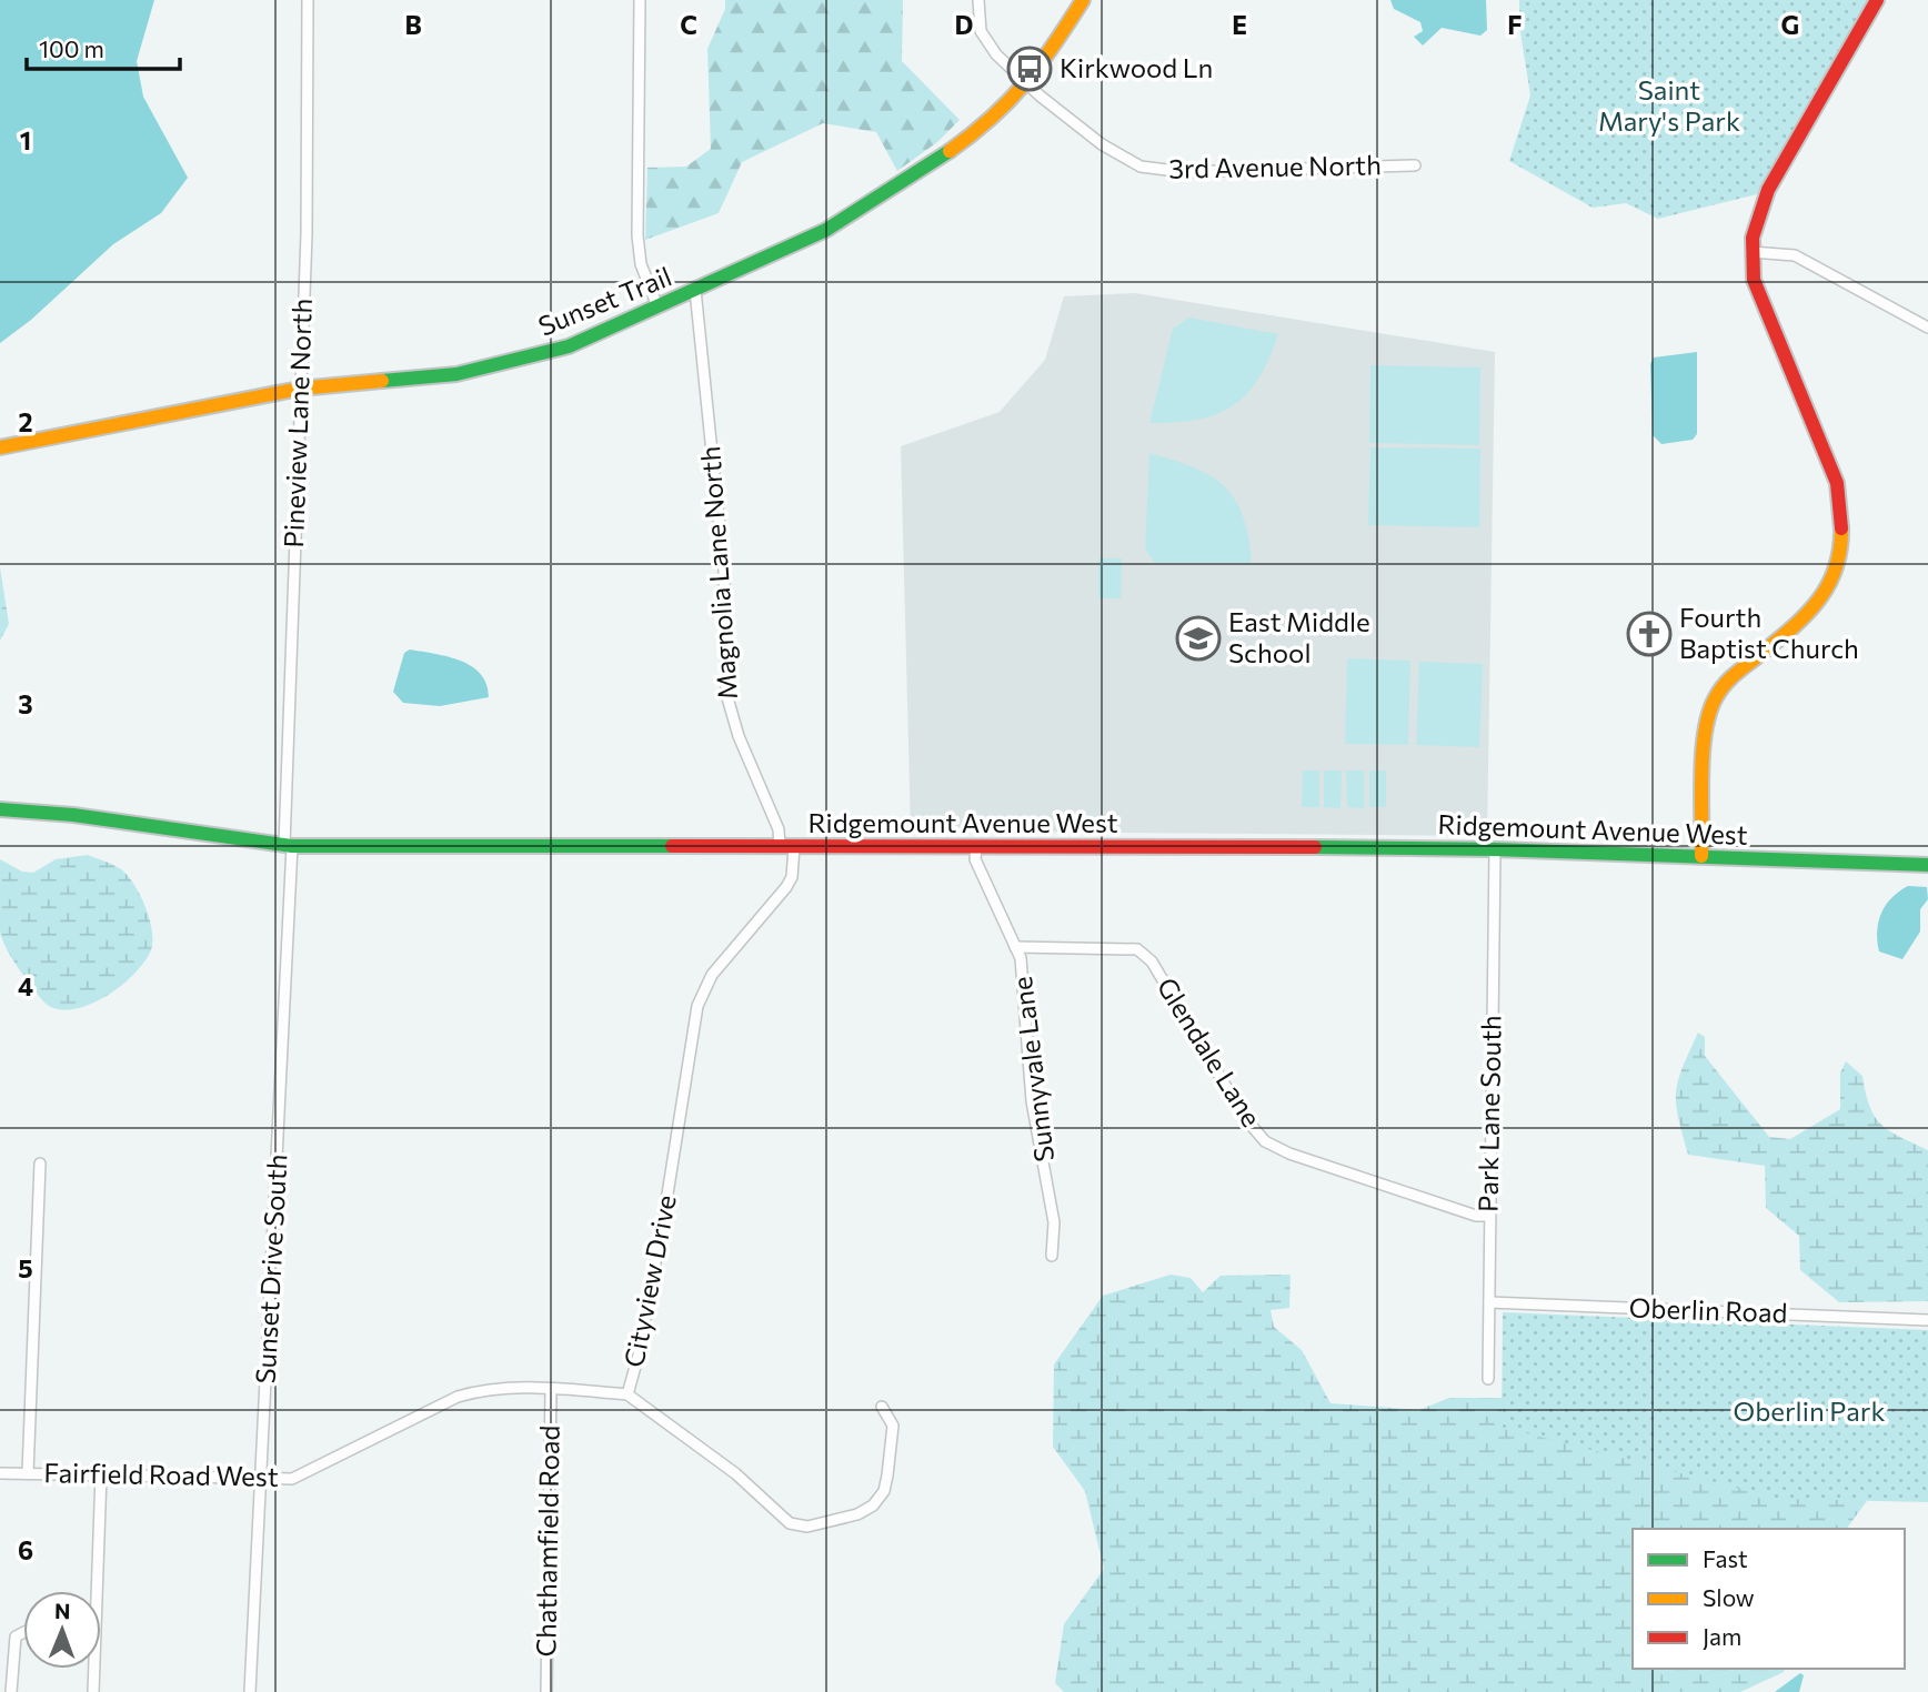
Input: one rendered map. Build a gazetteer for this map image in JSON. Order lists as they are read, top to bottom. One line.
{"streets":{"street":["3rd Avenue North","Sunset Trail","Pineview Lane North","Magnolia Lane North","Ridgemount Avenue West","Glendale Lane","Sunnyvale Lane","Park Lane South","Sunset Drive South","Cityview Drive","Oberlin Road","Fairfield Road West","Chathamfield Road"]},"crossings":[["3rd Avenue North","Sunset Trail"],["Sunset Trail","Pineview Lane North"],["Sunset Trail","Magnolia Lane North"],["Pineview Lane North","Ridgemount Avenue West"],["Pineview Lane North","Sunset Drive South"],["Magnolia Lane North","Ridgemount Avenue West"],["Magnolia Lane North","Cityview Drive"],["Ridgemount Avenue West","Sunnyvale Lane"],["Ridgemount Avenue West","Park Lane South"],["Ridgemount Avenue West","Sunset Drive South"],["Ridgemount Avenue West","Cityview Drive"],["Glendale Lane","Sunnyvale Lane"],["Glendale Lane","Park Lane South"],["Park Lane South","Oberlin Road"],["Sunset Drive South","Fairfield Road West"],["Cityview Drive","Fairfield Road West"],["Fairfield Road West","Chathamfield Road"]],"parks":["Saint Mary's Park","Oberlin Park"],"places":{"bus stop":["Kirkwood Ln"],"church":["Fourth Baptist Church"],"school or university":["East Middle School"]},"legend":["Fast","Slow","Jam"],"scale_bar":"100 m","north":"top","grid":{"columns":["B","C","D","E","F","G"],"rows":["1","2","3","4","5","6"]}}
